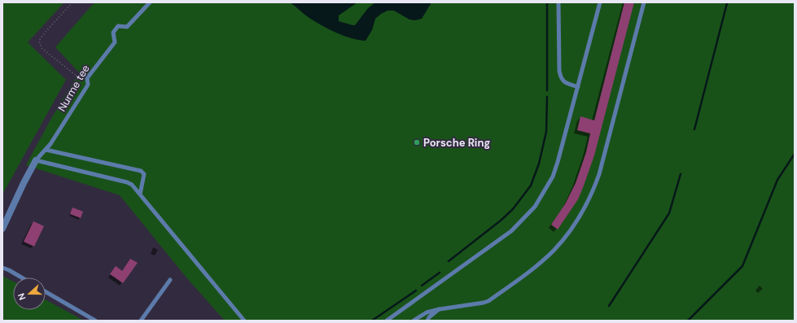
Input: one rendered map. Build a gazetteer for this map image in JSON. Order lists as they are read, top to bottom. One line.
{"streets":{"lane":["Nurme tee"]},"places":["Porsche Ring"],"north":"left"}
